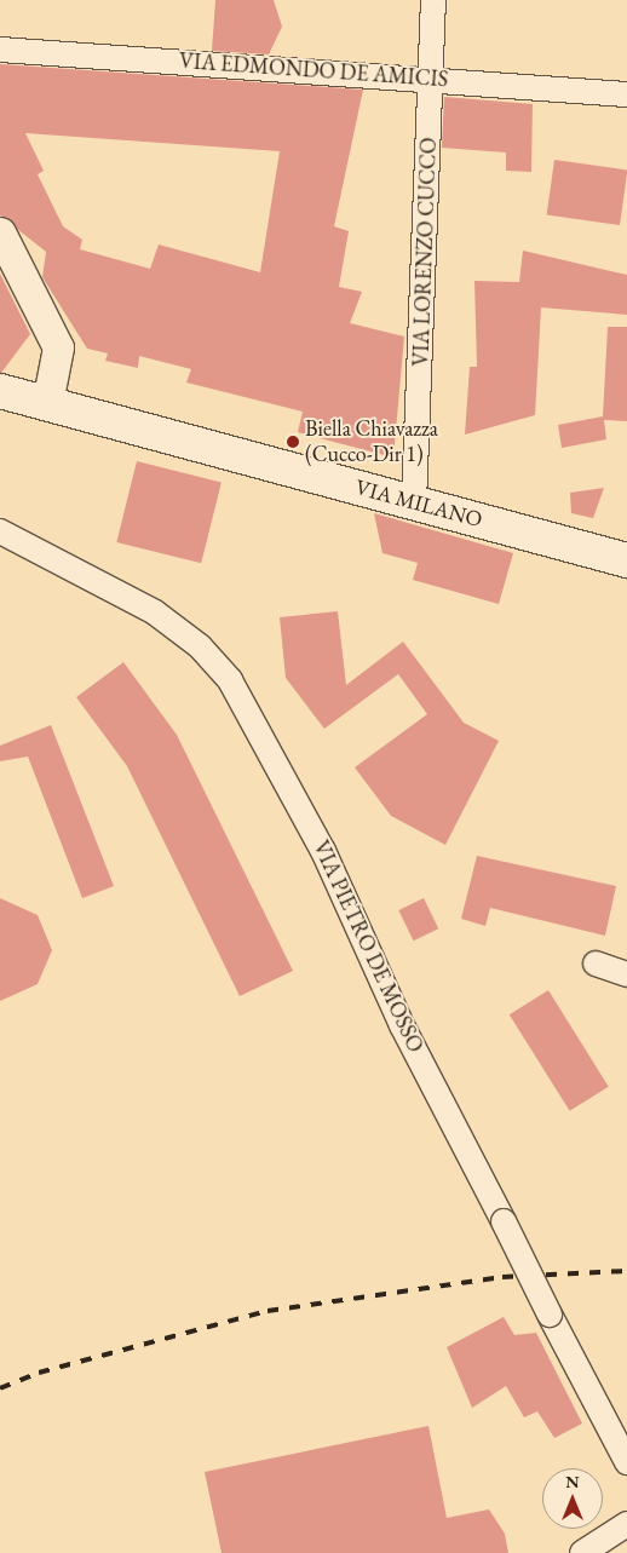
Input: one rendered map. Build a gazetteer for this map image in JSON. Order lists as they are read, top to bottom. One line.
{"streets":{"main road":["VIA MILANO"],"street":["VIA EDMONDO DE AMICIS","VIA LORENZO CUCCO","VIA PIETRO DE MOSSO"]},"crossings":[["VIA EDMONDO DE AMICIS","VIA LORENZO CUCCO"],["VIA LORENZO CUCCO","VIA MILANO"]],"places":["Biella Chiavazza (Cucco-Dir 1)"],"north":"top"}
